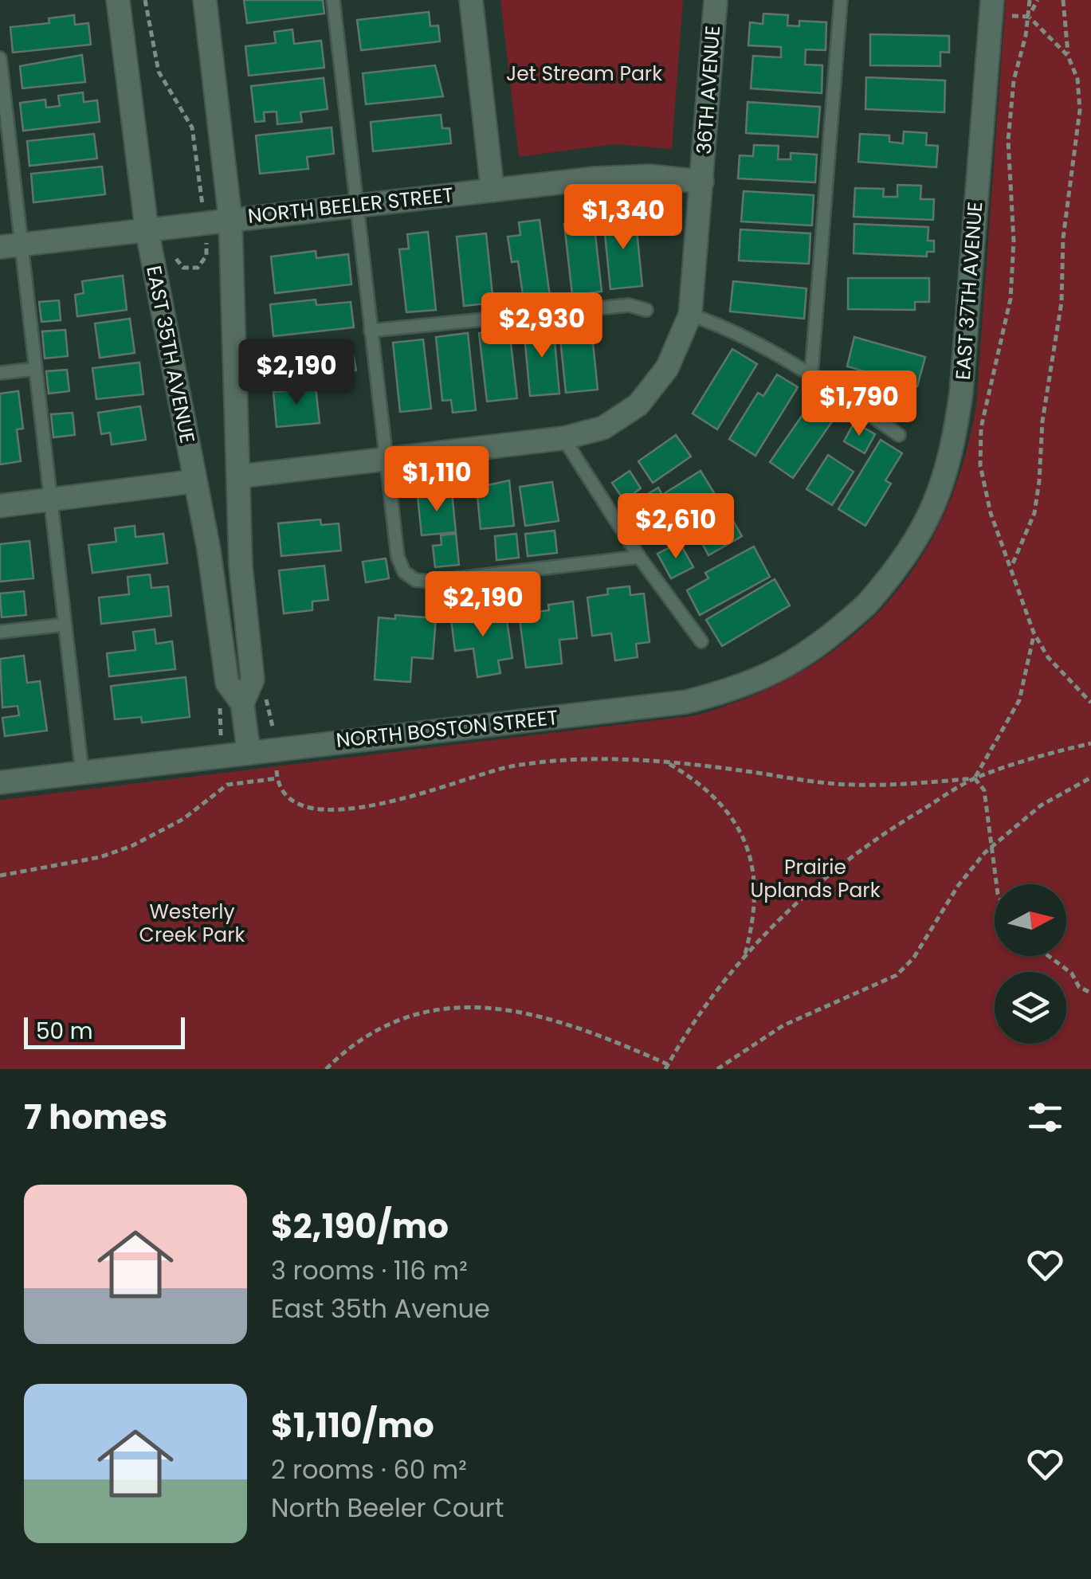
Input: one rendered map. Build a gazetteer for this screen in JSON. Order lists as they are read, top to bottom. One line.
{"streets":{"street":["36TH AVENUE","NORTH BEELER STREET","EAST 37TH AVENUE","EAST 35TH AVENUE","NORTH BOSTON STREET"]},"crossings":[["36TH AVENUE","NORTH BEELER STREET"],["36TH AVENUE","EAST 35TH AVENUE"],["NORTH BEELER STREET","EAST 35TH AVENUE"],["EAST 37TH AVENUE","NORTH BOSTON STREET"],["EAST 35TH AVENUE","NORTH BOSTON STREET"]],"parks":["Jet Stream Park","Prairie Uplands Park","Westerly Creek Park"],"scale_bar":"50 m","north":"right","page":{"price":["$1,340","$2,930","$2,190","$1,790","$1,110","$2,610","$2,190"],"scale":"50 m","heading":"7 homes","list":[{"name":"$2,190/mo","note":"3 rooms · 116 m² · East 35th Avenue"},{"name":"$1,110/mo","note":"2 rooms · 60 m² · North Beeler Court"}]}}
